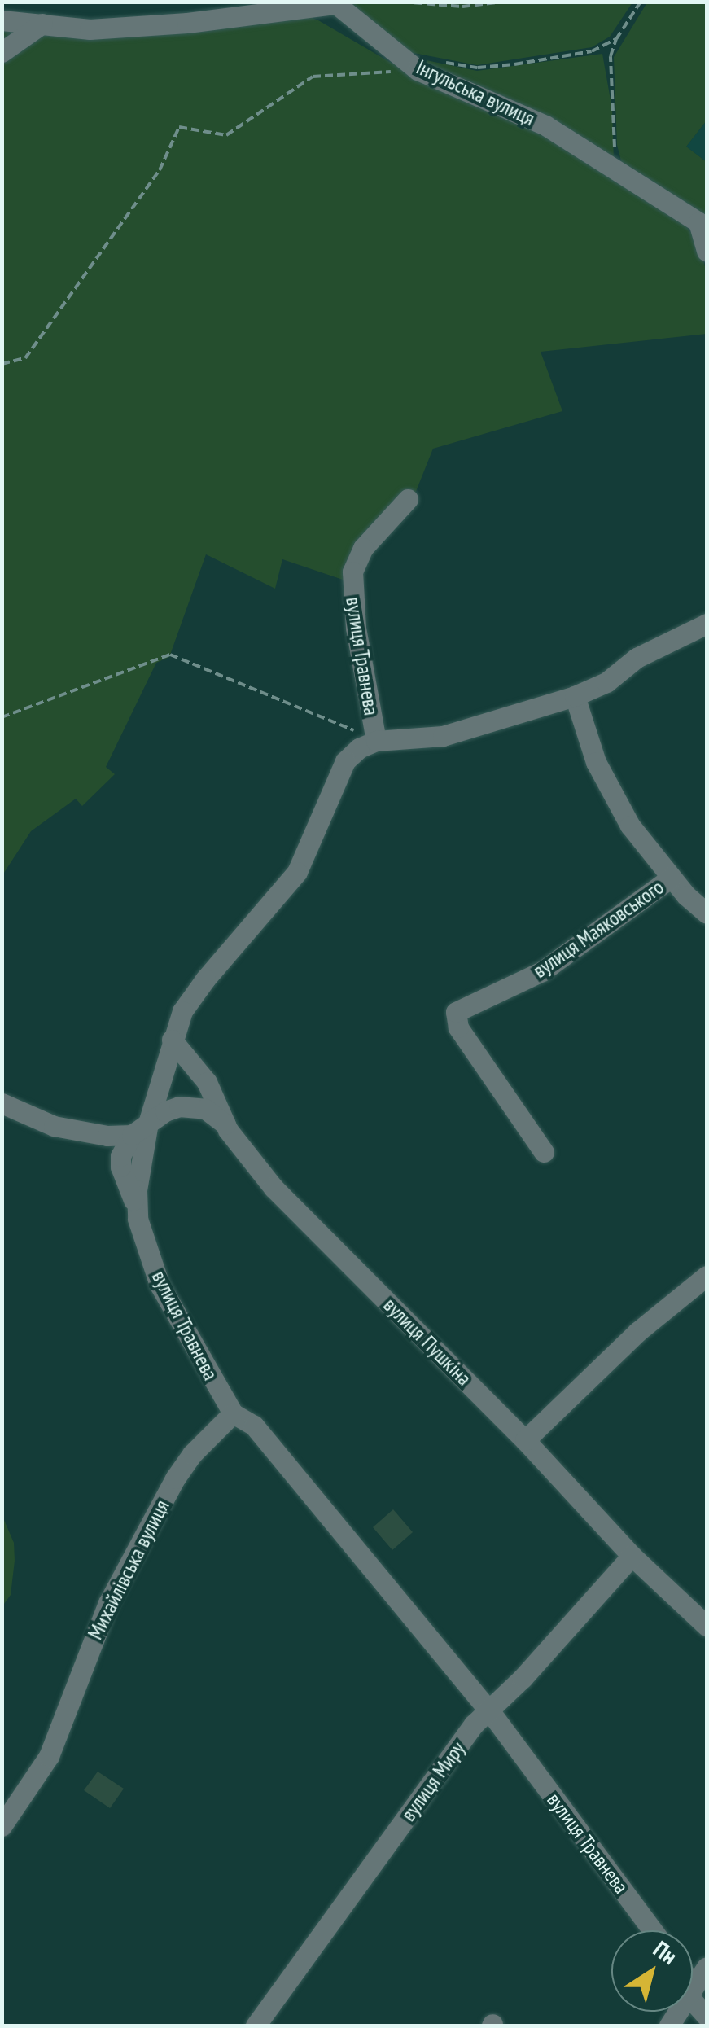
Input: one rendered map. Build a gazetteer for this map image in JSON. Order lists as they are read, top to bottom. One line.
{"streets":{"street":["Інгульська вулиця","вулиця Травнева","вулиця Маяковського","вулиця Пушкіна","Михайлівська вулиця","вулиця Миру"]},"crossings":[["вулиця Травнева","вулиця Пушкіна"],["вулиця Травнева","Михайлівська вулиця"],["вулиця Травнева","вулиця Миру"],["вулиця Пушкіна","вулиця Миру"]],"north":"top right"}
